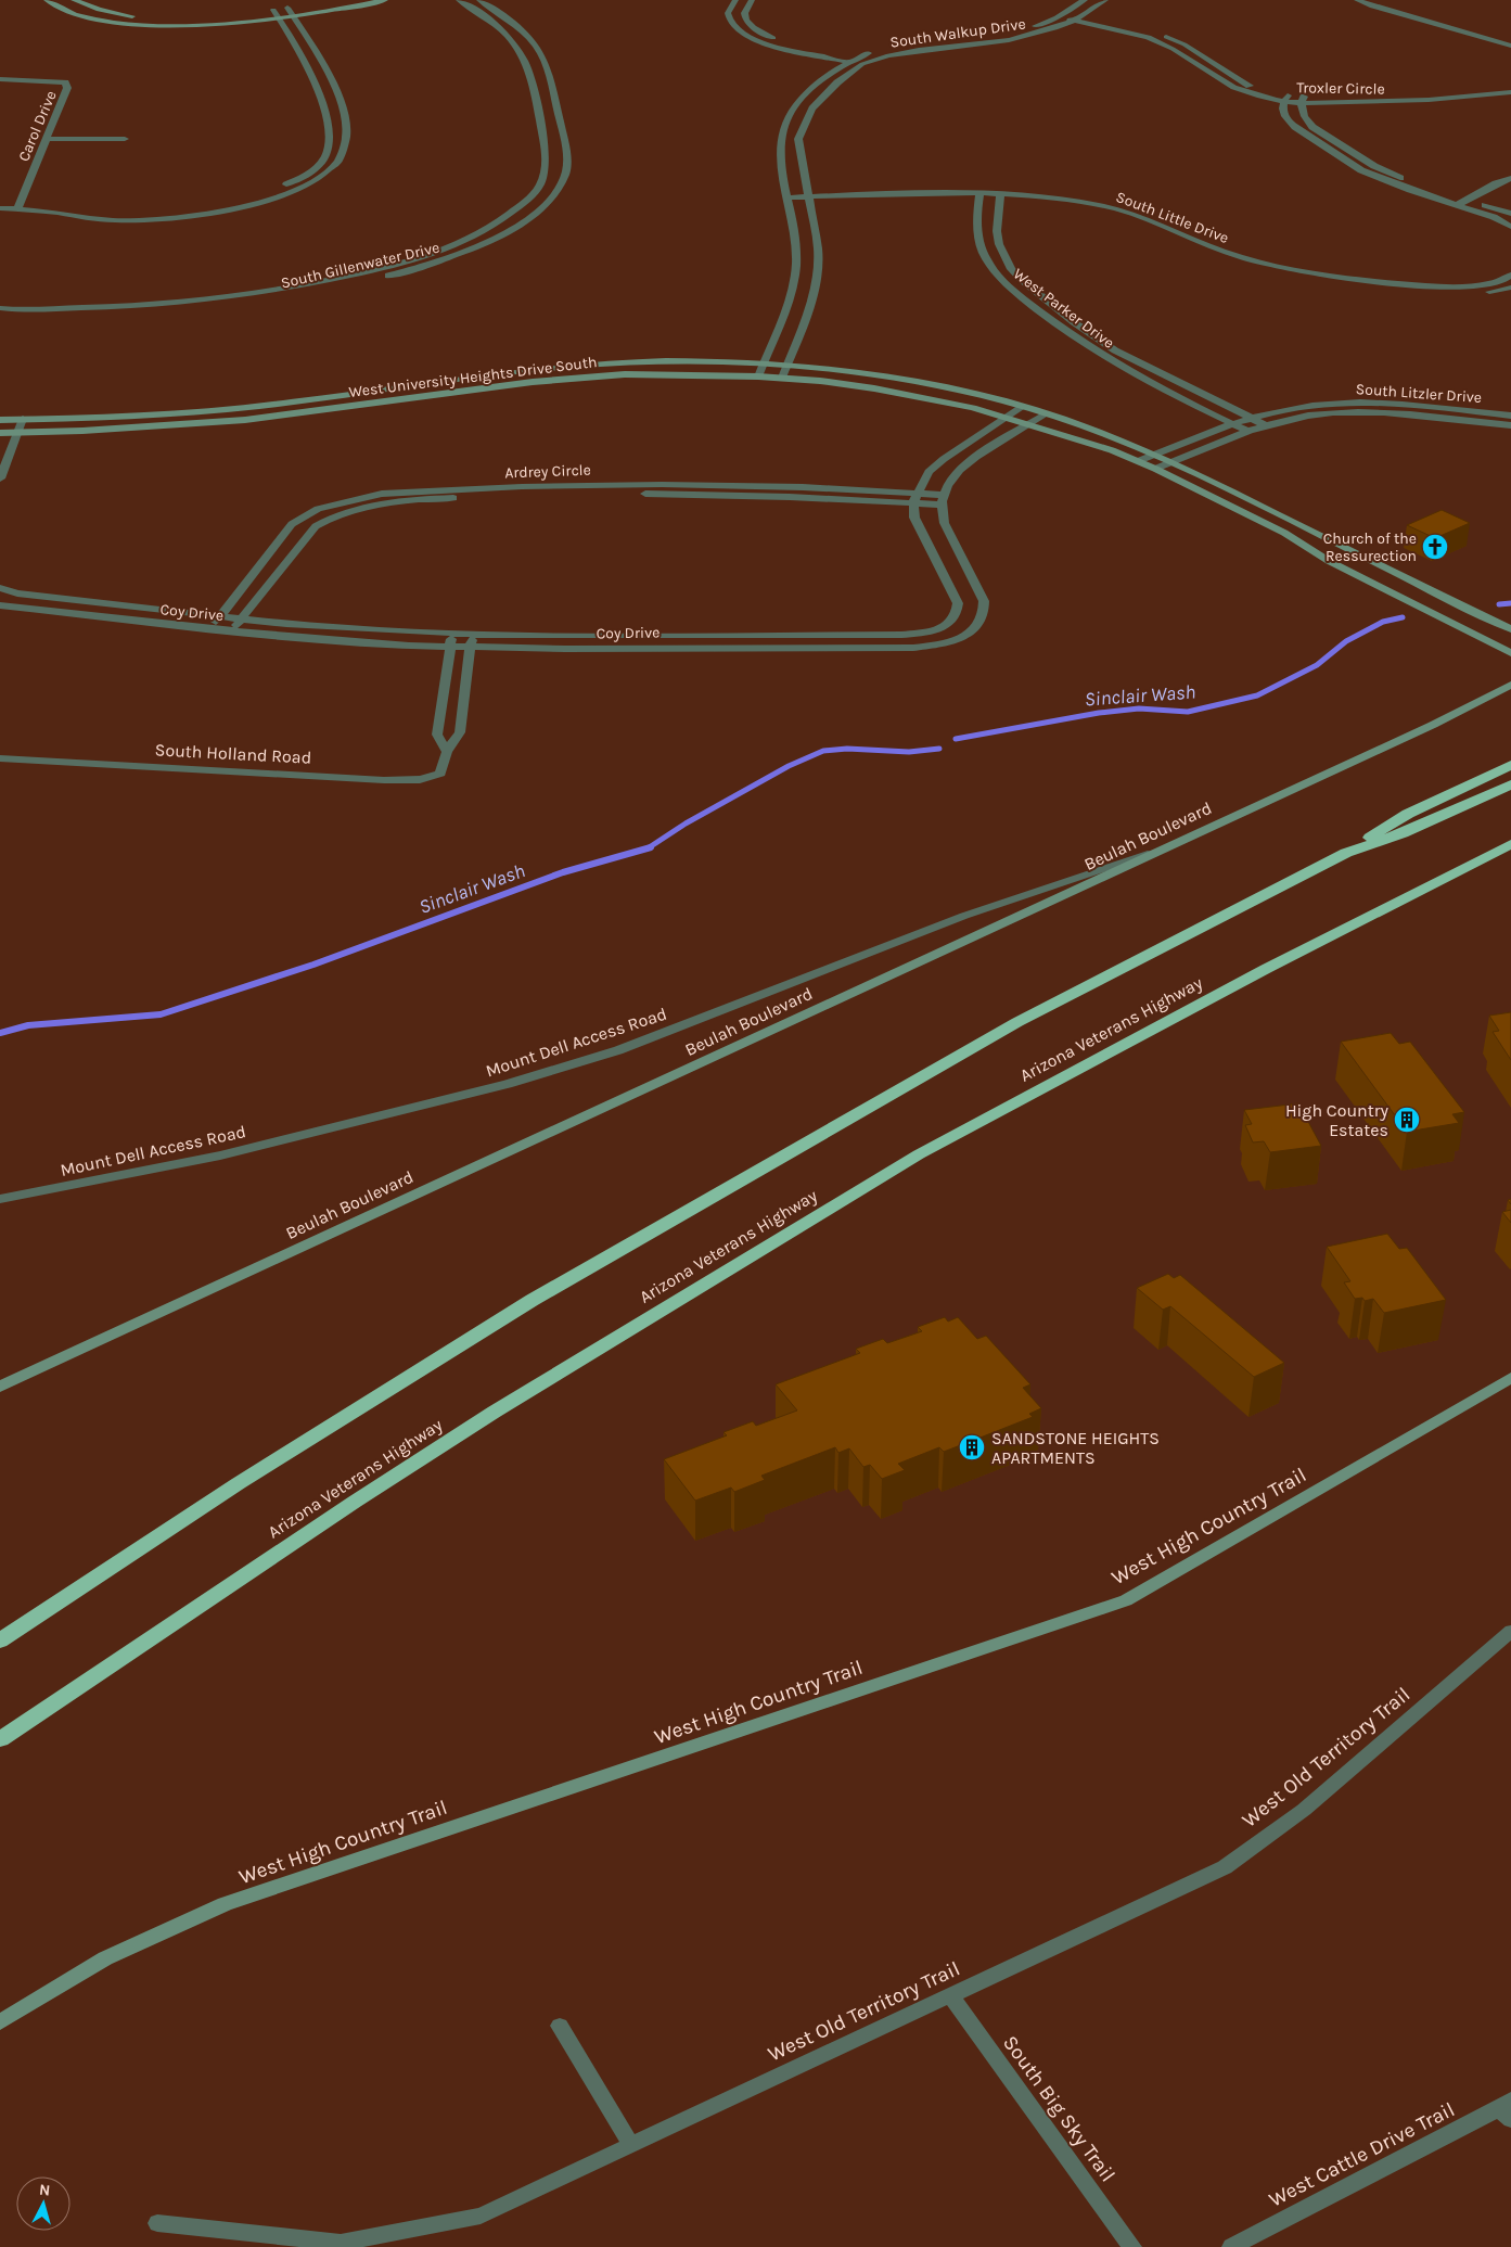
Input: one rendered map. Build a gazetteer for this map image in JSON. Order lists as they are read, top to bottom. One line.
{"streets":{"highway":["Arizona Veterans Highway"],"street":["South Walkup Drive","Troxler Circle","Carol Drive","South Little Drive","South Gillenwater Drive","West Parker Drive","West University Heights Drive South","South Litzler Drive","Ardrey Circle","Coy Drive","South Holland Road","Beulah Boulevard","Mount Dell Access Road","West High Country Trail","West Old Territory Trail","South Big Sky Trail","West Cattle Drive Trail"]},"crossings":[["South Walkup Drive","Troxler Circle"],["South Walkup Drive","South Little Drive"],["South Walkup Drive","West University Heights Drive South"],["South Little Drive","West Parker Drive"],["West Parker Drive","South Litzler Drive"],["West University Heights Drive South","South Litzler Drive"],["Ardrey Circle","Coy Drive"],["Coy Drive","South Holland Road"],["Beulah Boulevard","Mount Dell Access Road"],["West Old Territory Trail","South Big Sky Trail"]],"water":["Sinclair Wash"],"places":{"church":["Church of the Ressurection"],"building":["High Country Estates","SANDSTONE HEIGHTS APARTMENTS"]},"north":"top"}
